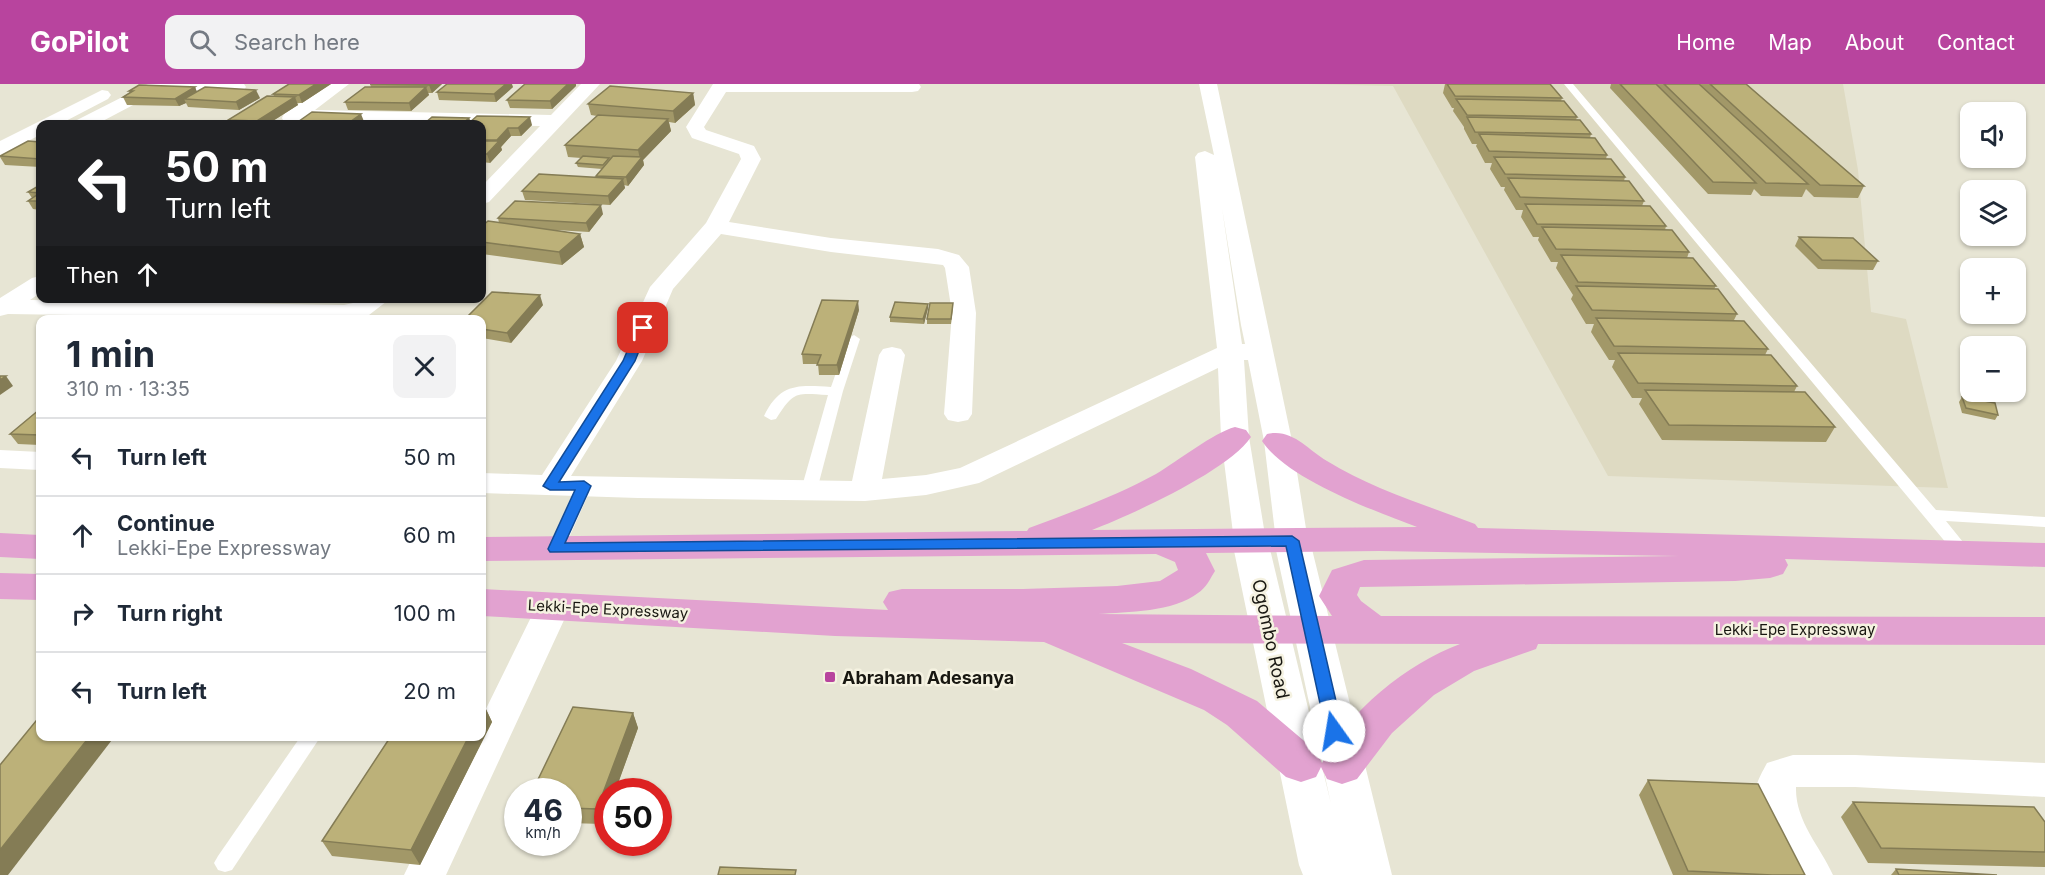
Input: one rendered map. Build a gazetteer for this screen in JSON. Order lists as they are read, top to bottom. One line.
{"streets":{"highway":["Lekki-Epe Expressway"],"main road":["Ogombo Road"]},"crossings":[["Lekki-Epe Expressway","Ogombo Road"]],"places":{"transit":["Abraham Adesanya"]},"page":{"header":"GoPilot","search":"Search here","nav":["Home","Map","About","Contact"],"map_buttons":["+","−"],"turn":["50 m","Turn left"],"then":"Then","heading":["1 min","310 m · 13:35"],"list":[{"name":"Turn left","value":"50 m"},{"name":"Continue","note":"Lekki-Epe Expressway","value":"60 m"},{"name":"Turn right","value":"100 m"},{"name":"Turn left","value":"20 m"}],"speed":"46 km/h","limit":"50"}}
